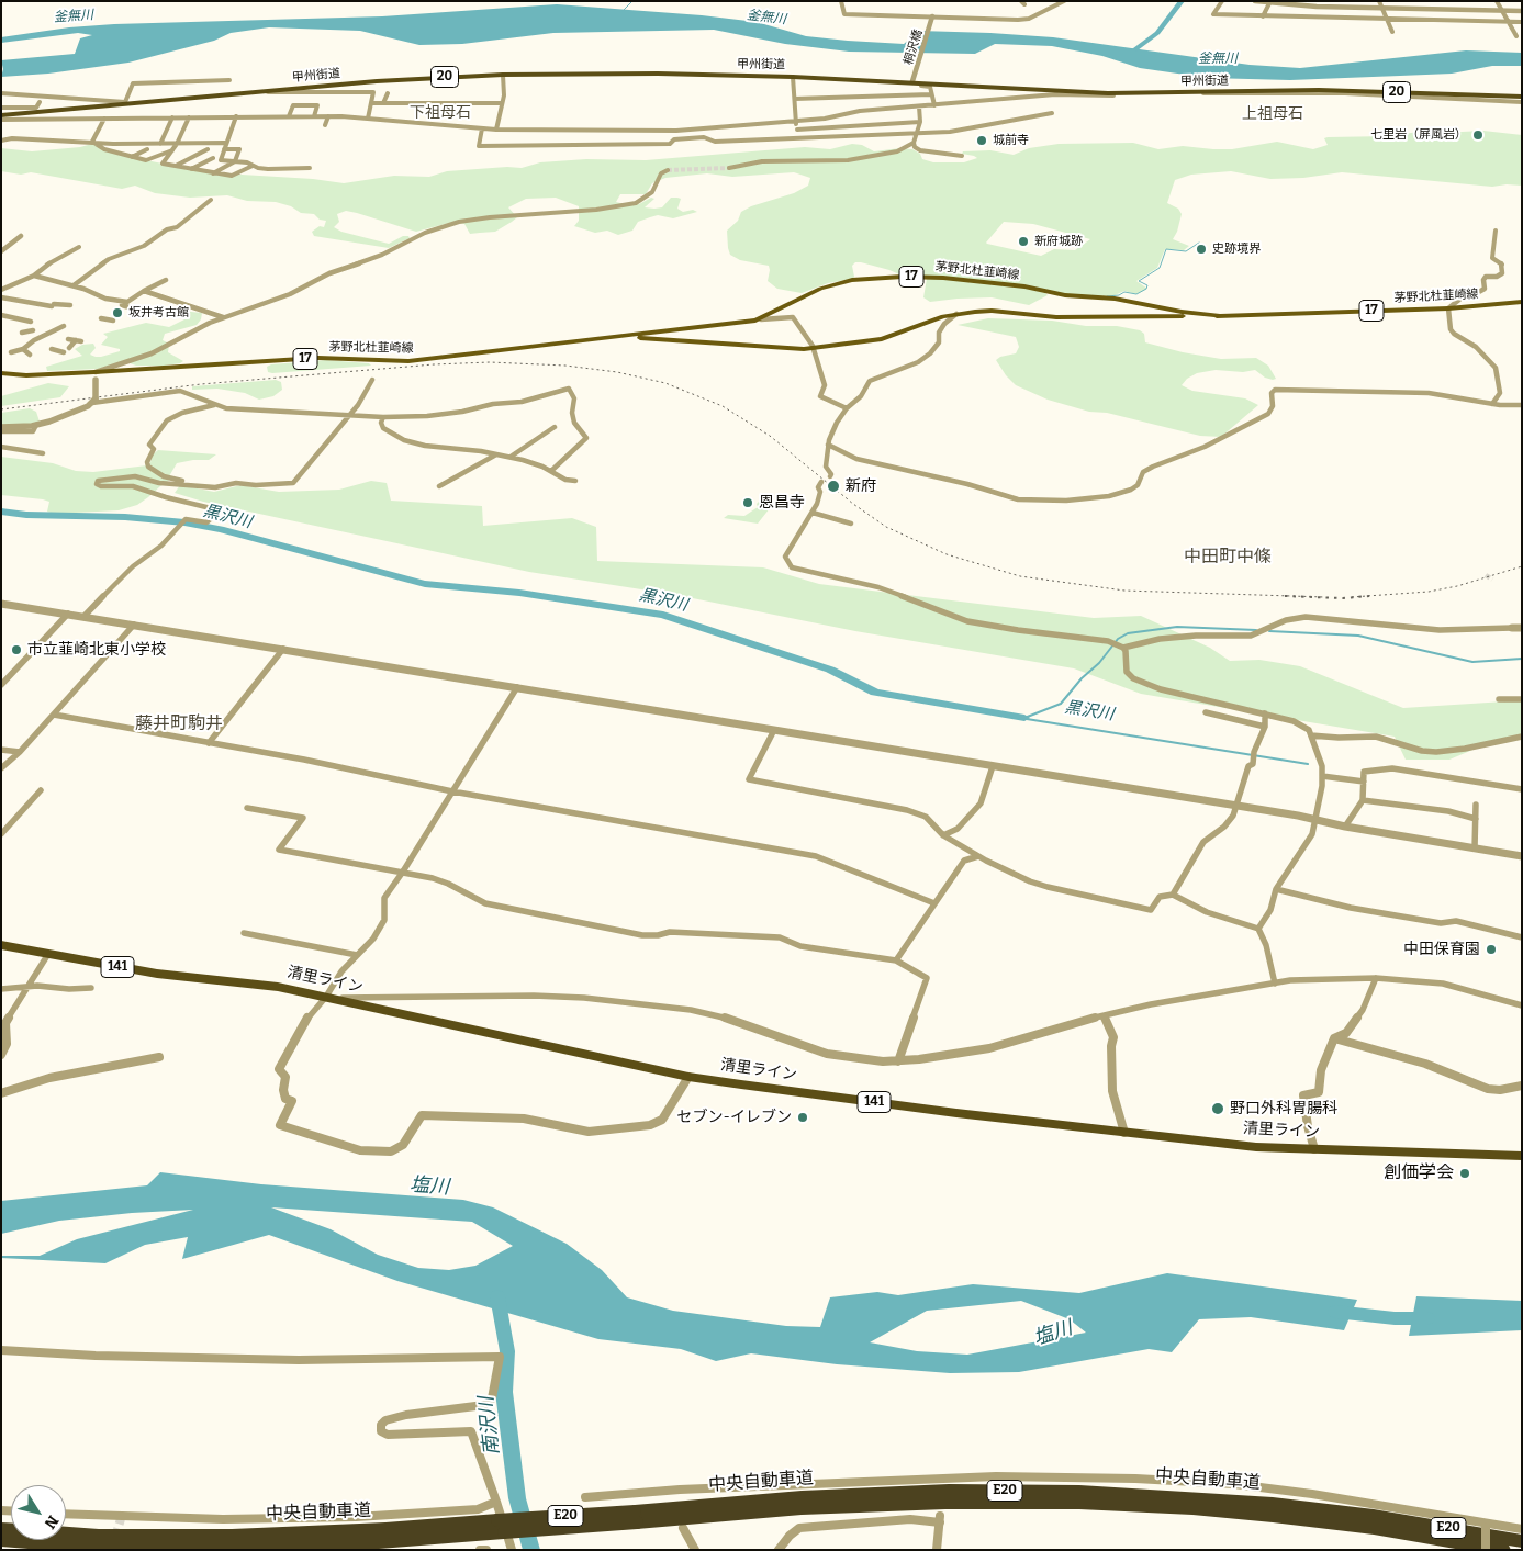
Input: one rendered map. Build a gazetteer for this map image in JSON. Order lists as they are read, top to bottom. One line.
{"streets":{"highway":["甲州街道","20","141","清里ライン","中央自動車道","E20"],"main road":["茅野北杜韮崎線","17"],"street":["桐沢橋"]},"crossings":[["桐沢橋","甲州街道"]],"districts":["下祖母石","上祖母石","中田町中條","藤井町駒井"],"water":["釜無川","黒沢川","塩川","南沢川"],"places":["七里岩（屏風岩）","城前寺","新府城跡","史跡境界","坂井考古館","新府","恩昌寺","市立韮崎北東小学校","中田保育園","野口外科胃腸科","セブン-イレブン","創価学会"],"north":"bottom right"}
